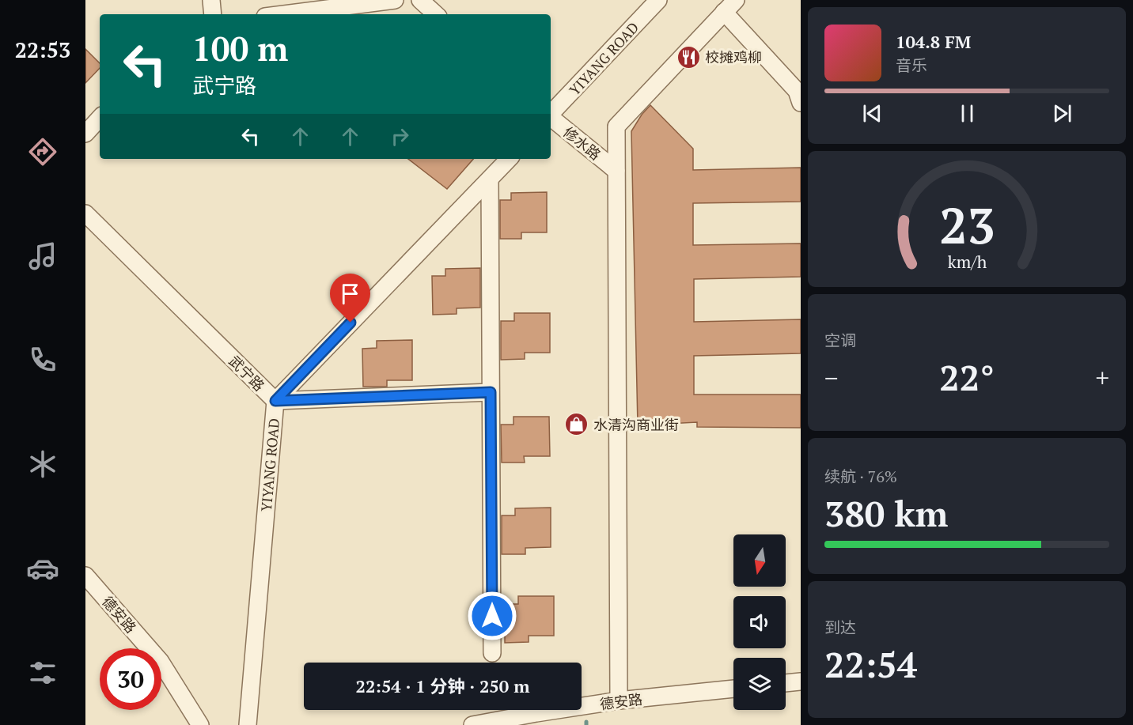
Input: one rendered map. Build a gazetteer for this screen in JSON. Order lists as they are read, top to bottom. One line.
{"streets":{"street":["YIYANG ROAD","修水路","武宁路","德安路"]},"crossings":[["YIYANG ROAD","武宁路"]],"places":{"restaurant":["校摊鸡柳"],"shop":["水清沟商业街"]},"north":"bottom","page":{"tabs":"22:53","turn":["100 m","武宁路"],"song":["104.8 FM","音乐"],"tile":["空调",["续航 · 76%","380 km"],["到达","22:54"]],"heat":["−","22°","+"],"limit":"30","trip":"22:54 · 1 分钟 · 250 m","gauge":["23","km/h"]}}
